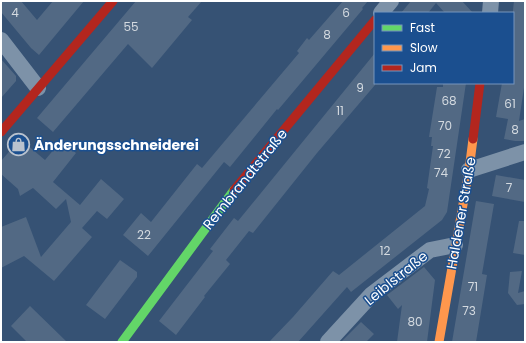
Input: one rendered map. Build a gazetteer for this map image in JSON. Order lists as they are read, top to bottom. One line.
{"streets":{"street":["Rembrandtstraße","Haldener Straße","Leiblstraße"]},"crossings":[["Haldener Straße","Leiblstraße"]],"places":{"shop":["Änderungsschneiderei"]},"house_numbers":["4","6","55","8","9","68","61","11","70","8","72","74","7","22","12","71","73","80"],"legend":["Fast","Slow","Jam"]}
